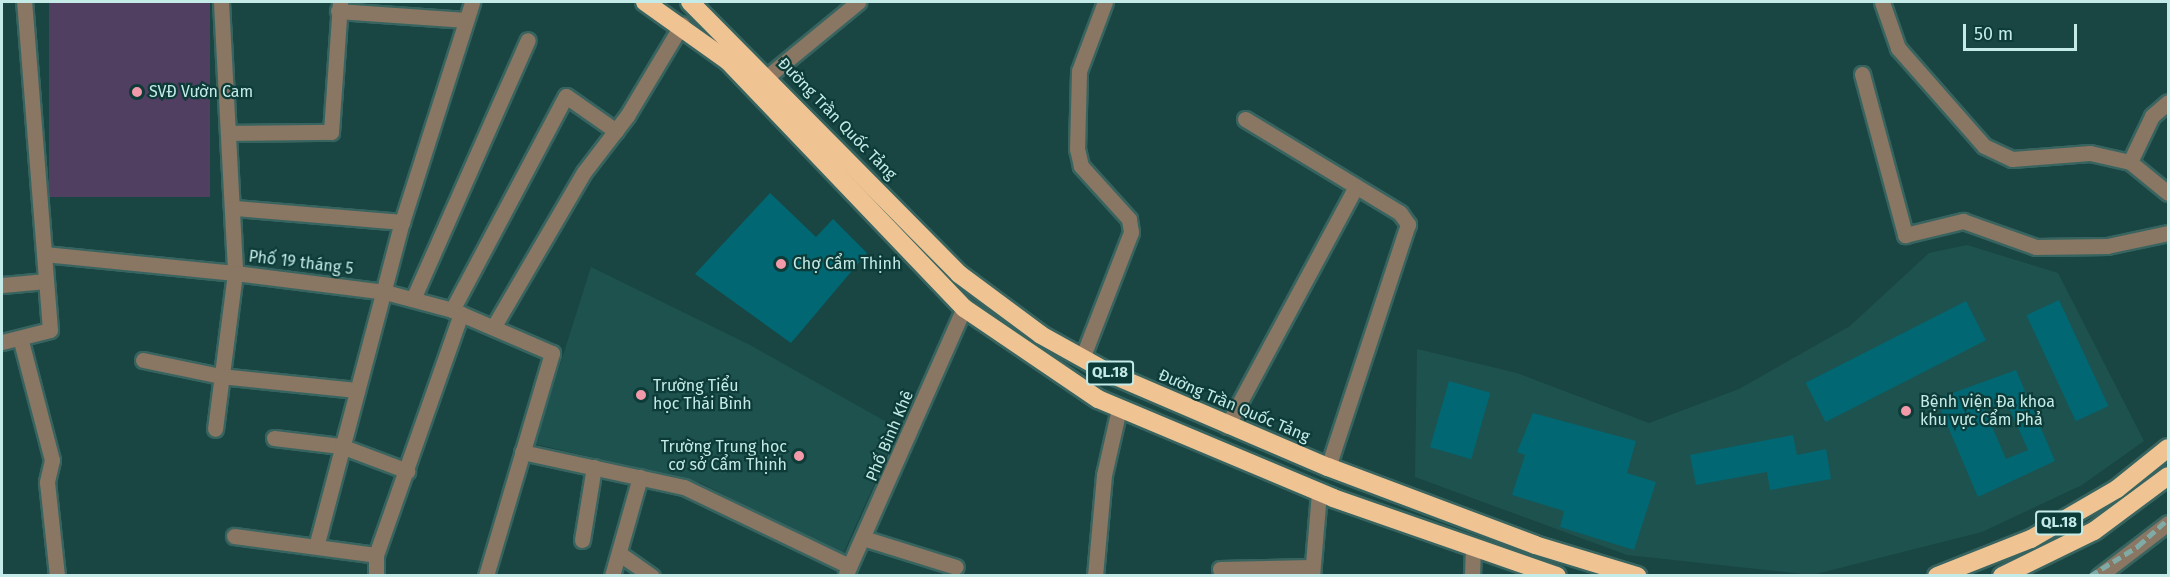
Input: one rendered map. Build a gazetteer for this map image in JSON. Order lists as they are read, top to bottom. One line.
{"streets":{"highway":["Đường Trần Quốc Tảng","QL.18"],"street":["Phố 19 tháng 5","Phố Bình Khê"]},"crossings":[["QL.18","Phố Bình Khê"]],"places":["SVĐ Vườn Cam","Chợ Cẩm Thịnh","Trường Tiểu học Thái Bình","Bệnh viện Đa khoa khu vực Cẩm Phả","Trường Trung học cơ sở Cẩm Thịnh"],"scale_bar":"50 m"}
